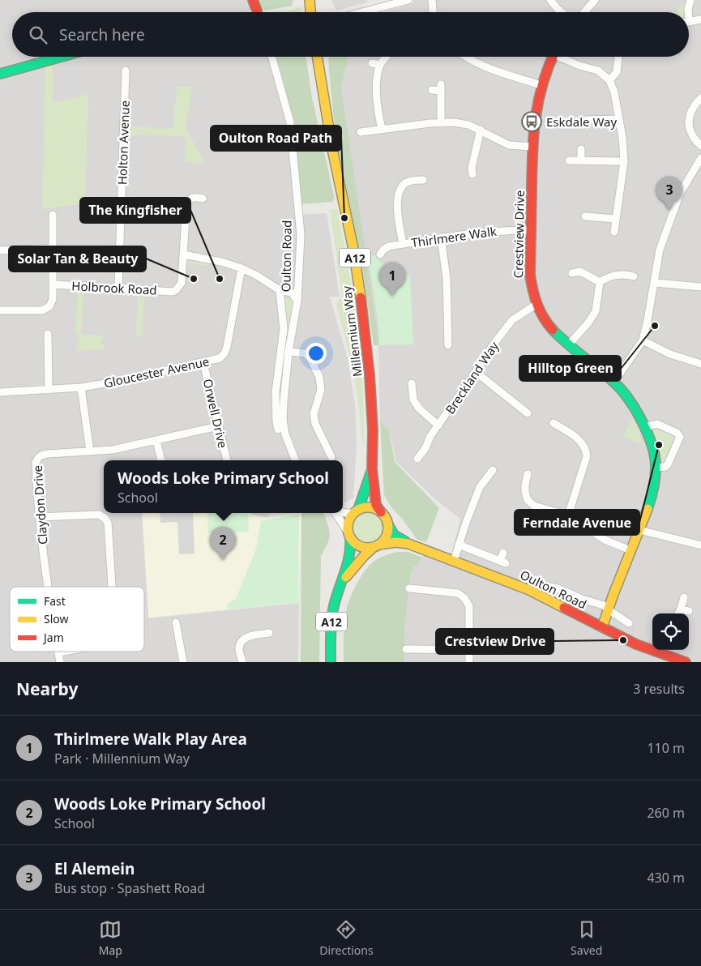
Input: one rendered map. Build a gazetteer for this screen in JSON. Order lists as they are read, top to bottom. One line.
{"streets":{"main road":["Crestview Drive","Oulton Road","A12","Millennium Way"],"street":["Holton Avenue","Thirlmere Walk","Holbrook Road","Gloucester Avenue","Breckland Way","Orwell Drive","Claydon Drive"]},"crossings":[["Holton Avenue","Holbrook Road"],["Crestview Drive","Thirlmere Walk"],["Crestview Drive","Oulton Road"],["Crestview Drive","Breckland Way"],["Oulton Road","A12"],["Oulton Road","Millennium Way"],["A12","Millennium Way"],["Gloucester Avenue","Orwell Drive"],["Orwell Drive","Claydon Drive"]],"places":{"bus stop":["Eskdale Way"],"other":["Oulton Road Path","Solar Tan & Beauty","The Kingfisher","Hilltop Green","Ferndale Avenue","Crestview Drive"]},"legend":["Fast","Slow","Jam"],"page":{"search":"Search here","pins":["3","1","2"],"popup":["Woods Loke Primary School","School"],"heading":["Nearby","3 results"],"list":[{"mark":"1","name":"Thirlmere Walk Play Area","note":"Park · Millennium Way","value":"110 m"},{"mark":"2","name":"Woods Loke Primary School","note":"School","value":"260 m"},{"mark":"3","name":"El Alemein","note":"Bus stop · Spashett Road","value":"430 m"}],"nav":["Map","Directions","Saved"]}}
